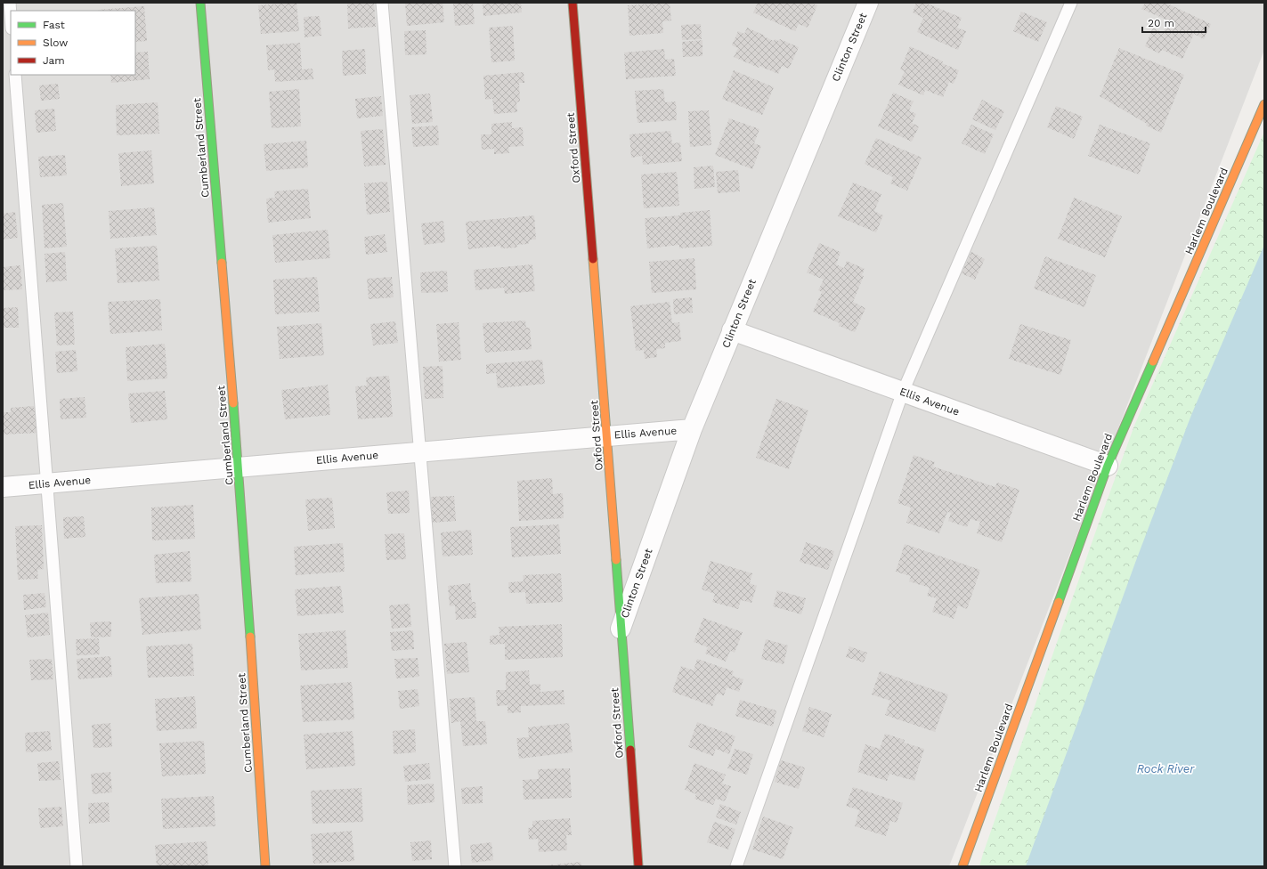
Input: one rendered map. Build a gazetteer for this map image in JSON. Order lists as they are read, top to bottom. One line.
{"streets":{"street":["Clinton Street","Cumberland Street","Oxford Street","Harlem Boulevard","Ellis Avenue"]},"crossings":[["Clinton Street","Oxford Street"],["Clinton Street","Ellis Avenue"],["Cumberland Street","Ellis Avenue"],["Oxford Street","Ellis Avenue"],["Harlem Boulevard","Ellis Avenue"]],"water":["Rock River"],"legend":["Fast","Slow","Jam"],"scale_bar":"20 m"}
